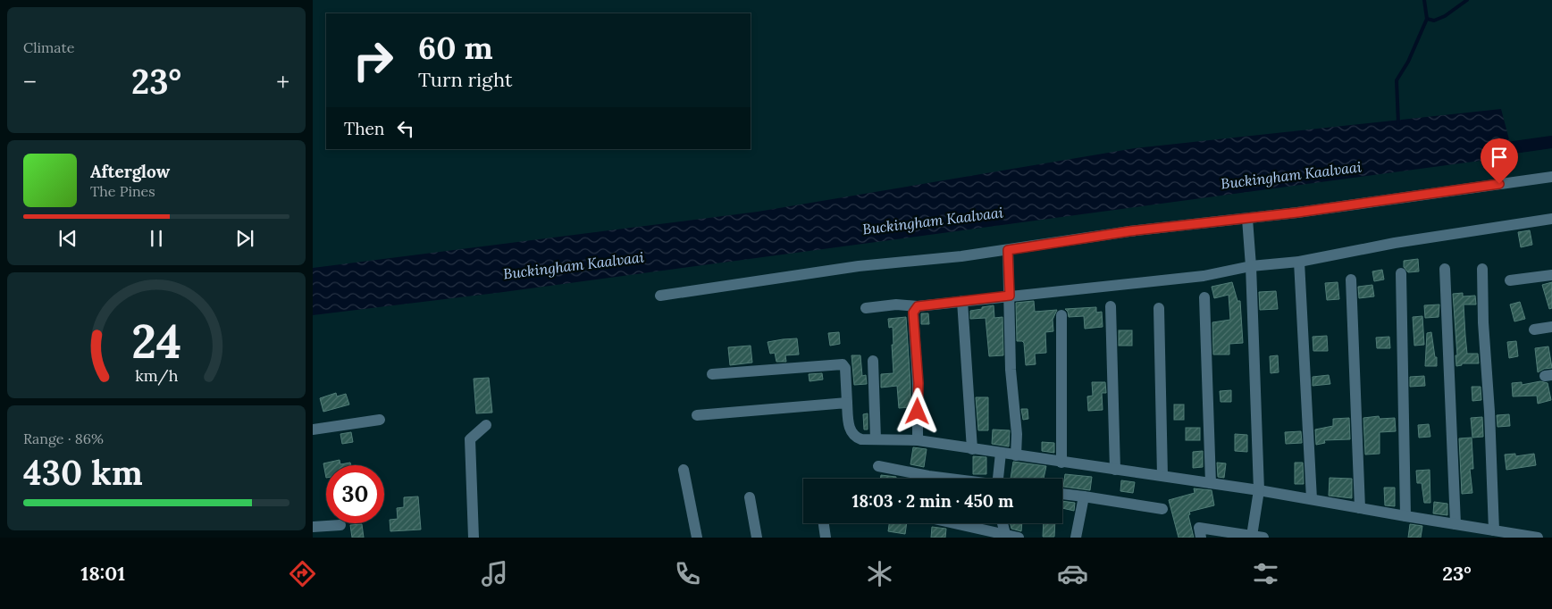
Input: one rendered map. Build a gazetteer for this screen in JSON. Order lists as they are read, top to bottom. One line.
{"water":["Buckingham Kaalvaai"],"page":{"tile":["Climate",["Range · 86%","430 km"]],"turn":["60 m","Turn right"],"heat":["−","23°","+"],"then":"Then","song":["Afterglow","The Pines"],"limit":"30","trip":"18:03 · 2 min · 450 m","tabs":["18:01","23°"],"gauge":["24","km/h"]}}
